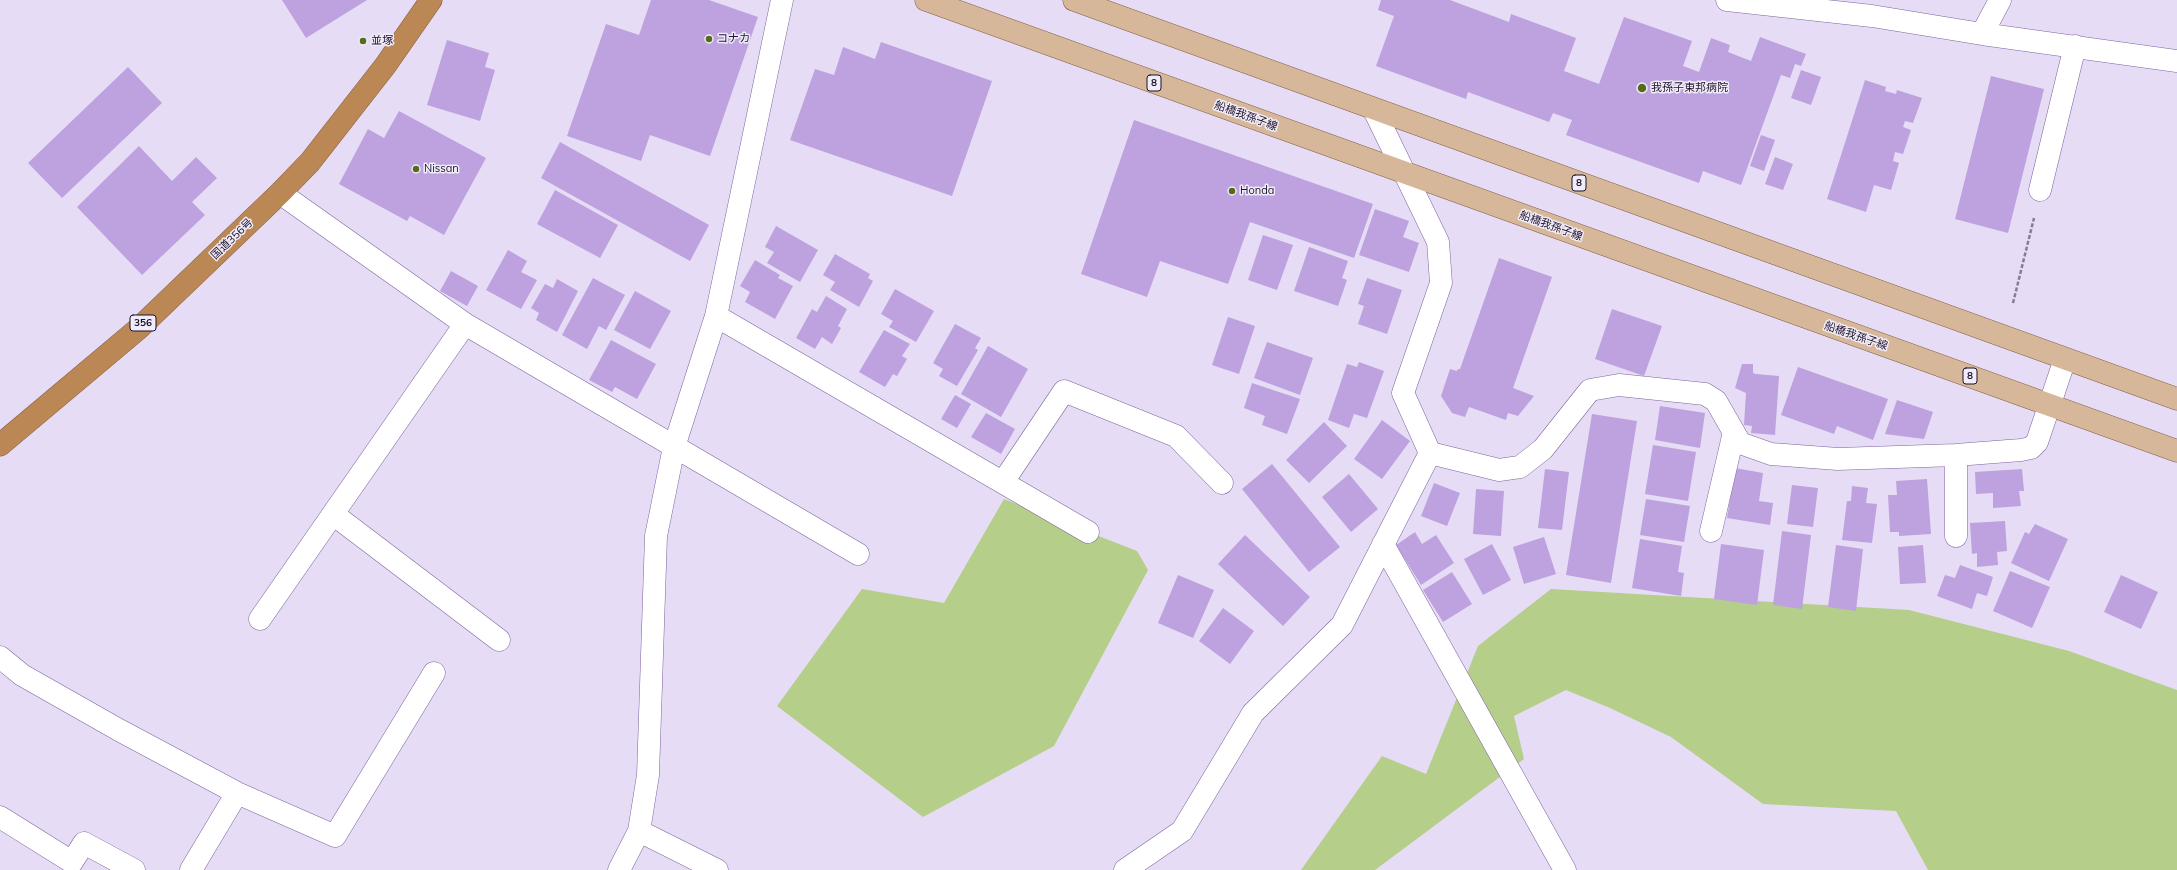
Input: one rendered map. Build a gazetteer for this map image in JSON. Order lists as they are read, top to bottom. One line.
{"streets":{"highway":["国道356号","356"],"main road":["8","船橋我孫子線"]},"places":["コナカ","並塚","我孫子東邦病院","Nissan","Honda"]}
